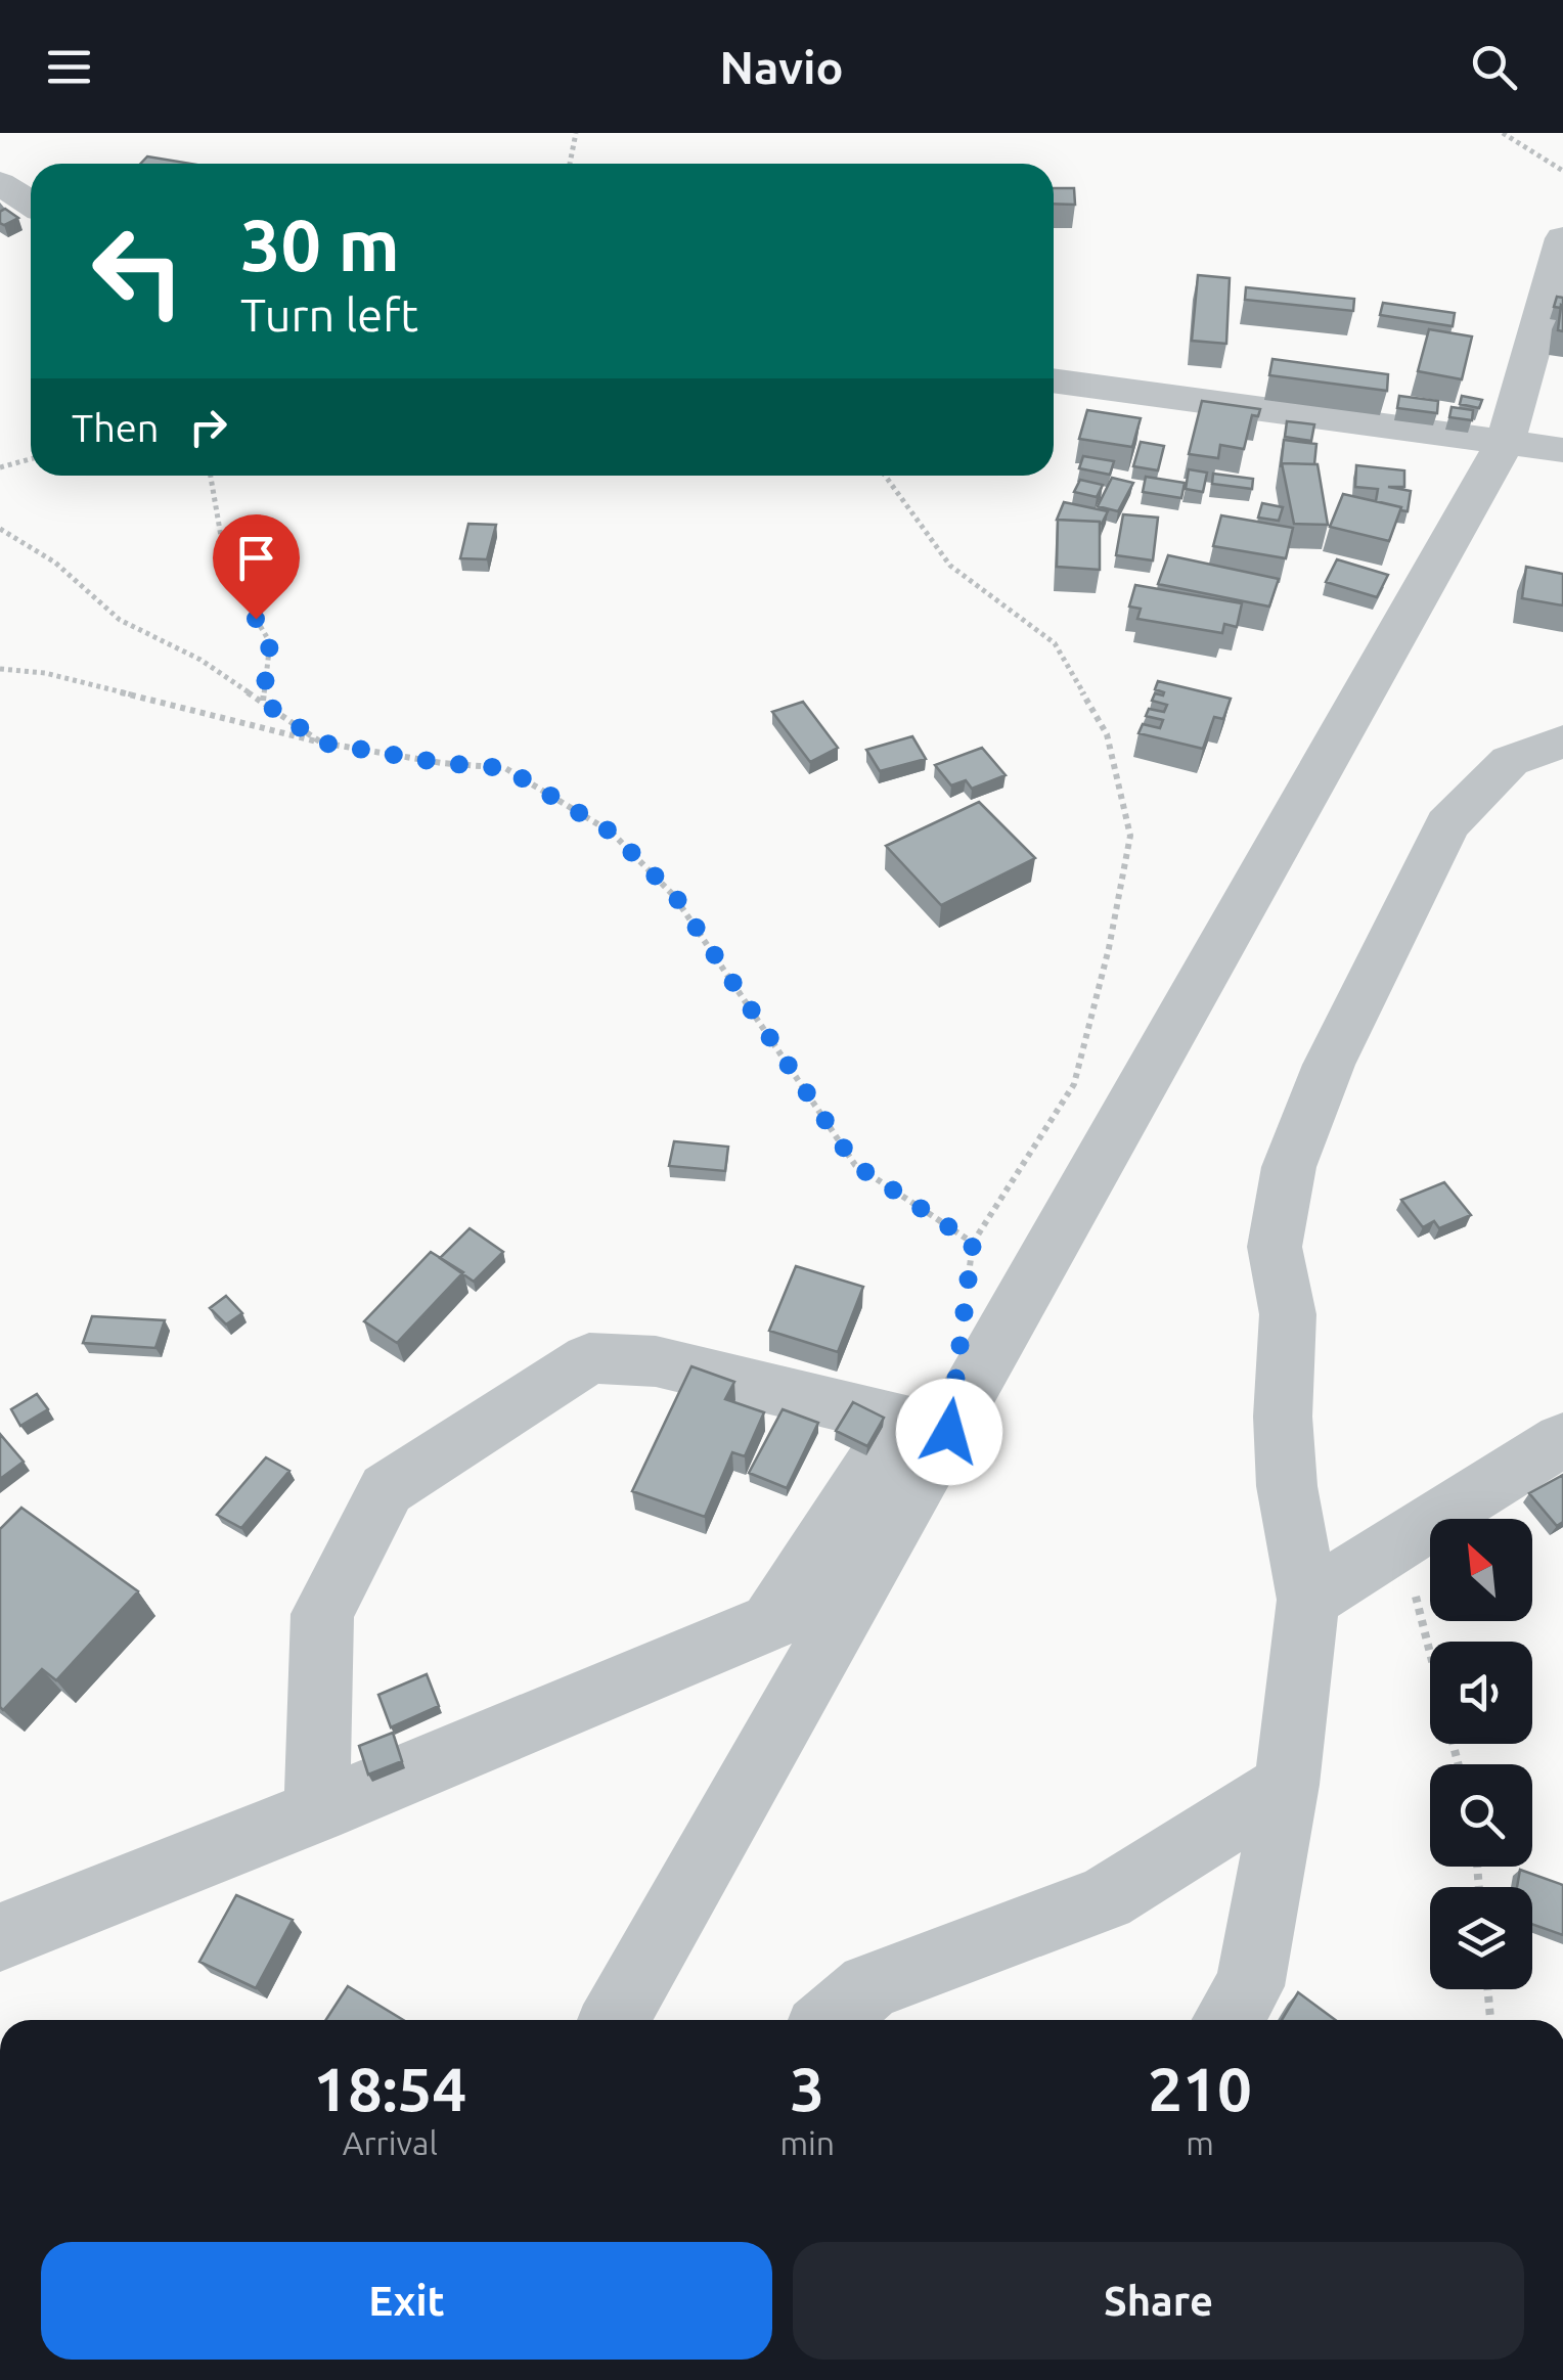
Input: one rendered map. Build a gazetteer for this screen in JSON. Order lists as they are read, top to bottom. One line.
{"north":"top left","page":{"header":"Navio","turn":["30 m","Turn left"],"then":"Then","eta":["18:54","Arrival","3","min","210","m"],"buttons":["Exit","Share"]}}
